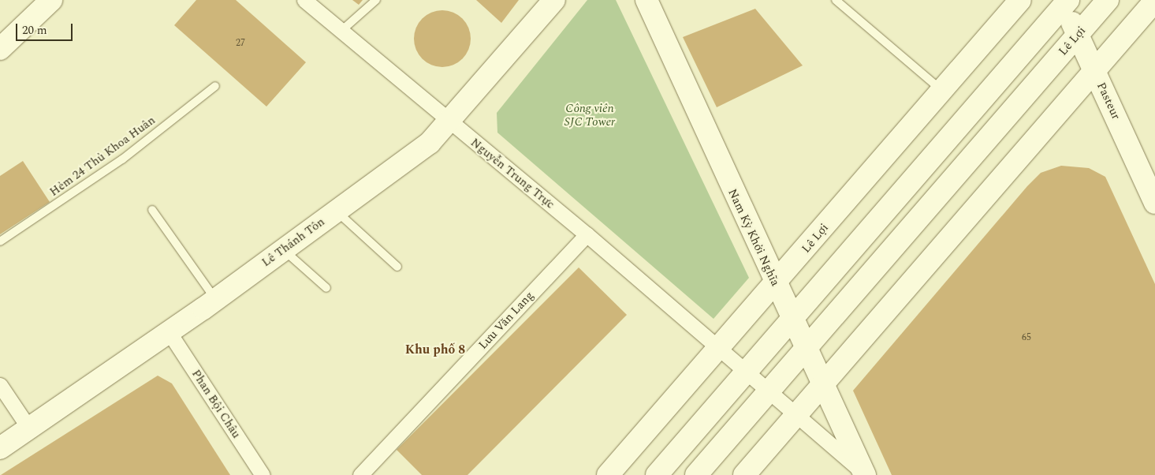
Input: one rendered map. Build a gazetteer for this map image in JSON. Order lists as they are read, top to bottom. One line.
{"streets":{"street":["Lê Lợi","Pasteur","Nguyễn Trung Trực","Nam Kỳ Khởi Nghĩa","Lê Thánh Tôn","Lưu Văn Lang","Phan Bội Châu"],"lane":["Hẻm 24 Thủ Khoa Huân"]},"crossings":[["Lê Lợi","Pasteur"],["Lê Lợi","Nguyễn Trung Trực"],["Lê Lợi","Nam Kỳ Khởi Nghĩa"],["Nguyễn Trung Trực","Nam Kỳ Khởi Nghĩa"],["Nguyễn Trung Trực","Lê Thánh Tôn"],["Nguyễn Trung Trực","Lưu Văn Lang"],["Lê Thánh Tôn","Phan Bội Châu"]],"districts":["Khu phố 8"],"parks":["Công viên SJC Tower"],"house_numbers":["27","65"],"scale_bar":"20 m"}
